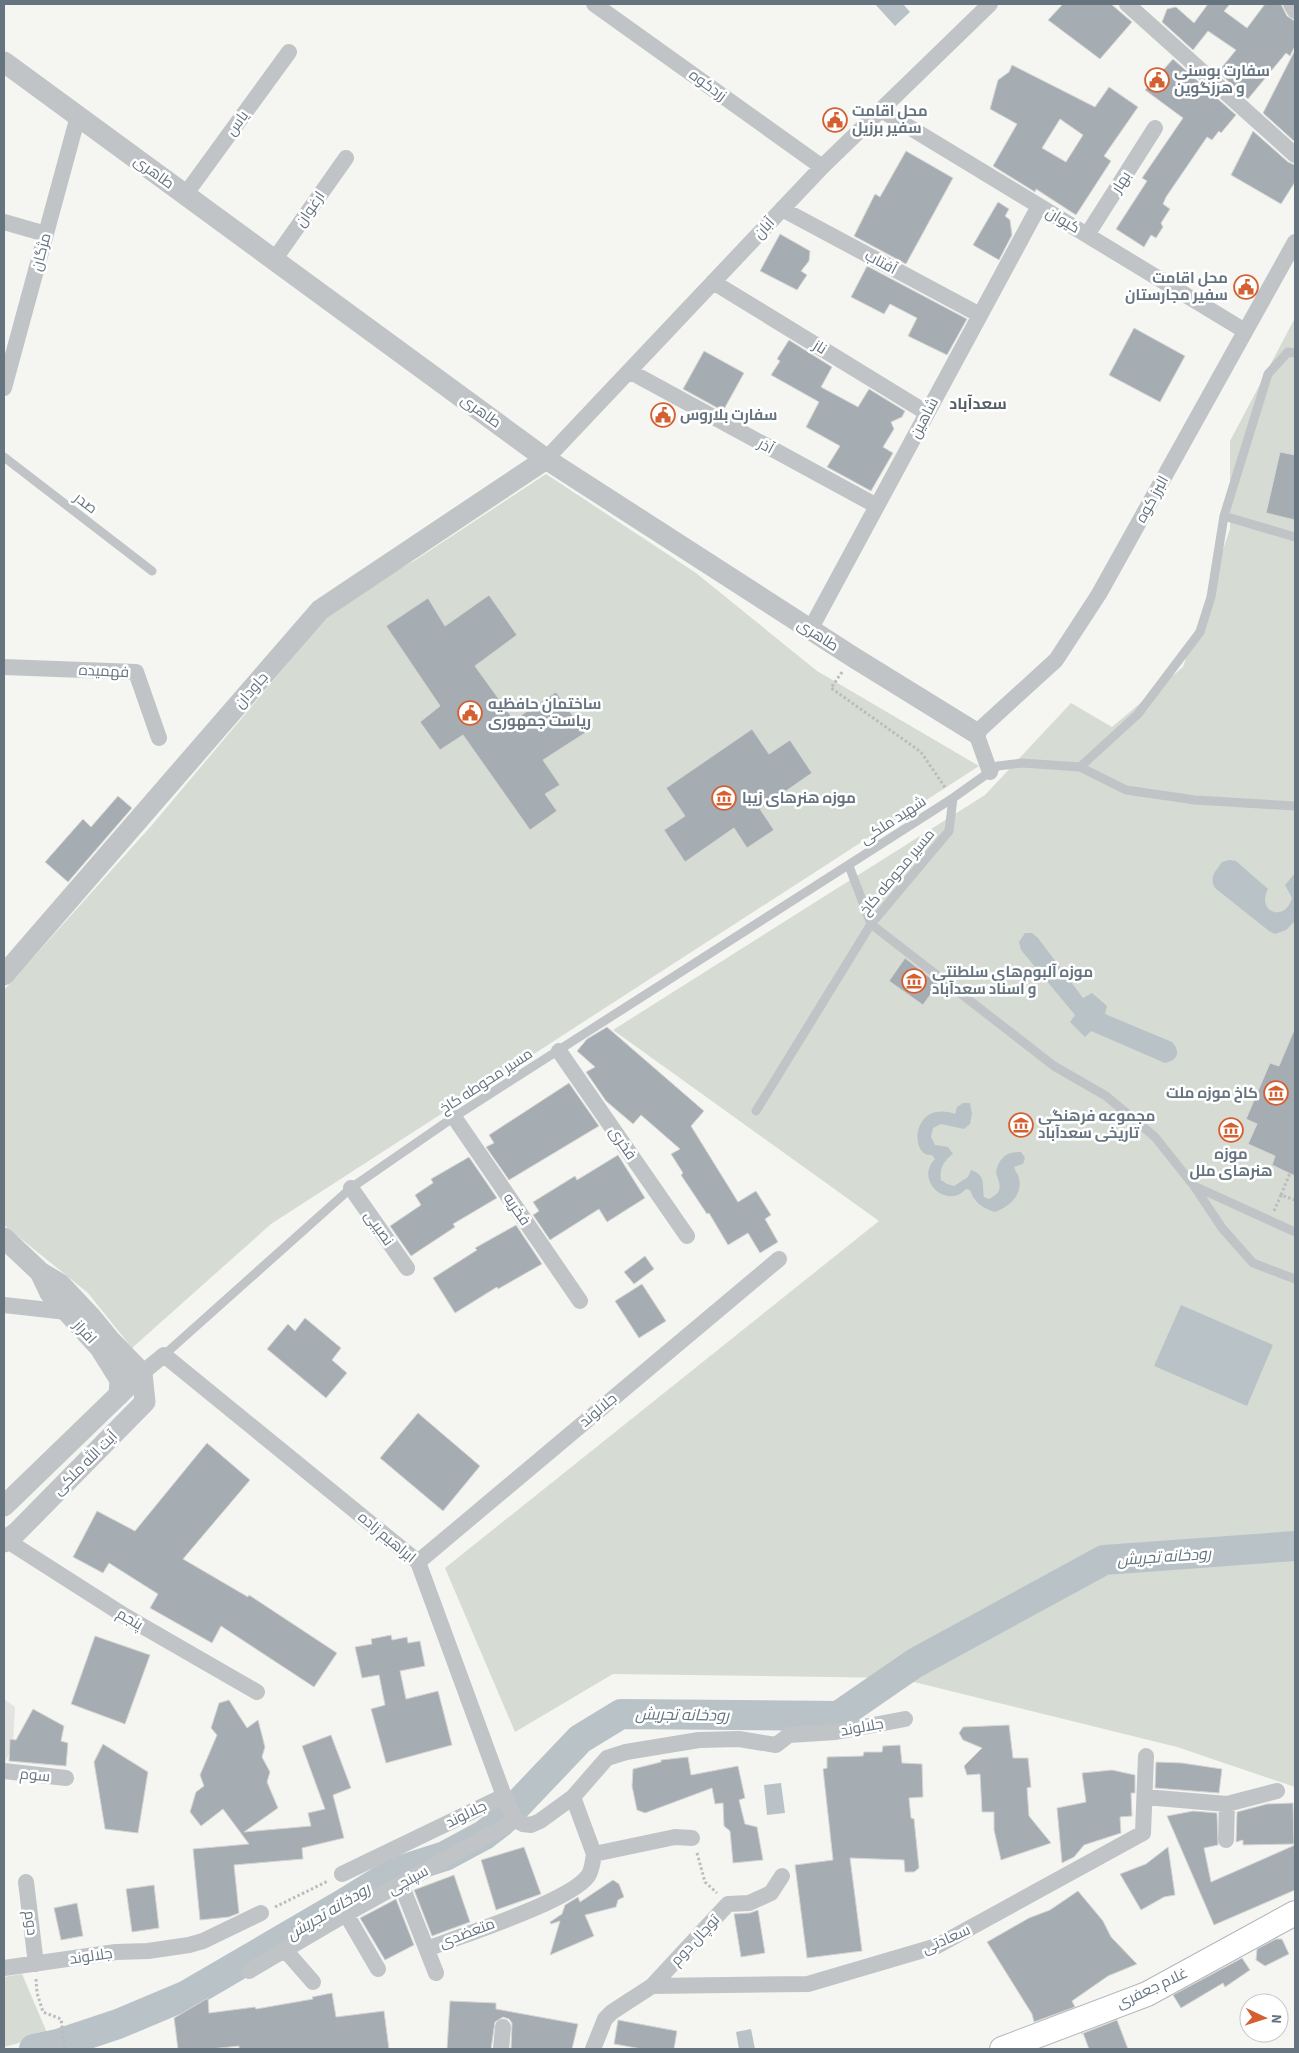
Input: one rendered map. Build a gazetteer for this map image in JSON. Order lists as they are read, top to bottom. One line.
{"streets":{"main road":["غلام جعفری"],"street":["زردکوه","یاس","طاهری","بهار","ارغوان","کیوان","آبان","مژگان","آفتاب","ناز","شاهین","آذر","البرز کوه","فهمیده","جاودان","فخری","فخریه","نصیبی","افراز","جلالوند","آیت الله ملکی","ابراهیم زاده","پنجم","سوم","سپنچی","دوم","متعضدی","سعادتی","توچال دوم"],"lane":["صدر","شهید ملکی","مسیر محوطه کاخ"]},"crossings":[["زردکوه","آبان"],["یاس","طاهری"],["طاهری","ارغوان"],["طاهری","آبان"],["طاهری","مژگان"],["طاهری","شاهین"],["طاهری","البرز کوه"],["طاهری","جاودان"],["بهار","کیوان"],["کیوان","آبان"],["کیوان","شاهین"],["کیوان","البرز کوه"],["آبان","آفتاب"],["آبان","ناز"],["آبان","آذر"],["آبان","جاودان"],["آفتاب","شاهین"],["ناز","شاهین"],["شاهین","آذر"],["شهید ملکی","مسیر محوطه کاخ"],["مسیر محوطه کاخ","فخری"],["مسیر محوطه کاخ","فخریه"],["مسیر محوطه کاخ","نصیبی"],["مسیر محوطه کاخ","آیت الله ملکی"],["مسیر محوطه کاخ","ابراهیم زاده"],["افراز","آیت الله ملکی"],["جلالوند","ابراهیم زاده"],["جلالوند","سپنچی"],["جلالوند","دوم"],["آیت الله ملکی","ابراهیم زاده"],["آیت الله ملکی","پنجم"],["سپنچی","متعضدی"],["سعادتی","توچال دوم"]],"districts":["سعدآباد"],"water":["رودخانه تجریش"],"places":{"public building":["سفارت بوسنی و هرزگوین","محل اقامت سفیر برزیل","محل اقامت سفیر مجارستان","سفارت بلاروس","ساختمان حافظیه ریاست جمهوری"],"museum":["موزه هنرهای زیبا","موزه آلبوم‌های سلطنتی و اسناد سعدآباد","کاخ موزه ملت","مجموعه فرهنگی تاریخی سعدآباد","موزه هنرهای ملل"]},"north":"right"}
